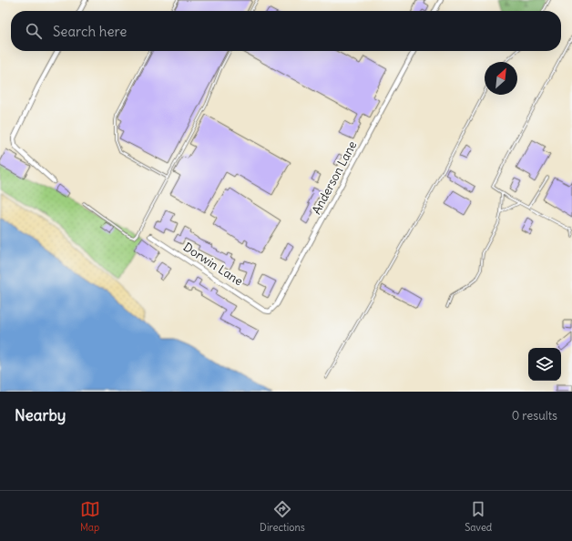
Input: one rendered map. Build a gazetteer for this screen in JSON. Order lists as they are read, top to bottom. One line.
{"streets":{"street":["Anderson Lane","Dorwin Lane"]},"crossings":[["Anderson Lane","Dorwin Lane"]],"north":"top right","page":{"search":"Search here","heading":["Nearby","0 results"],"nav":["Map","Directions","Saved"]}}
